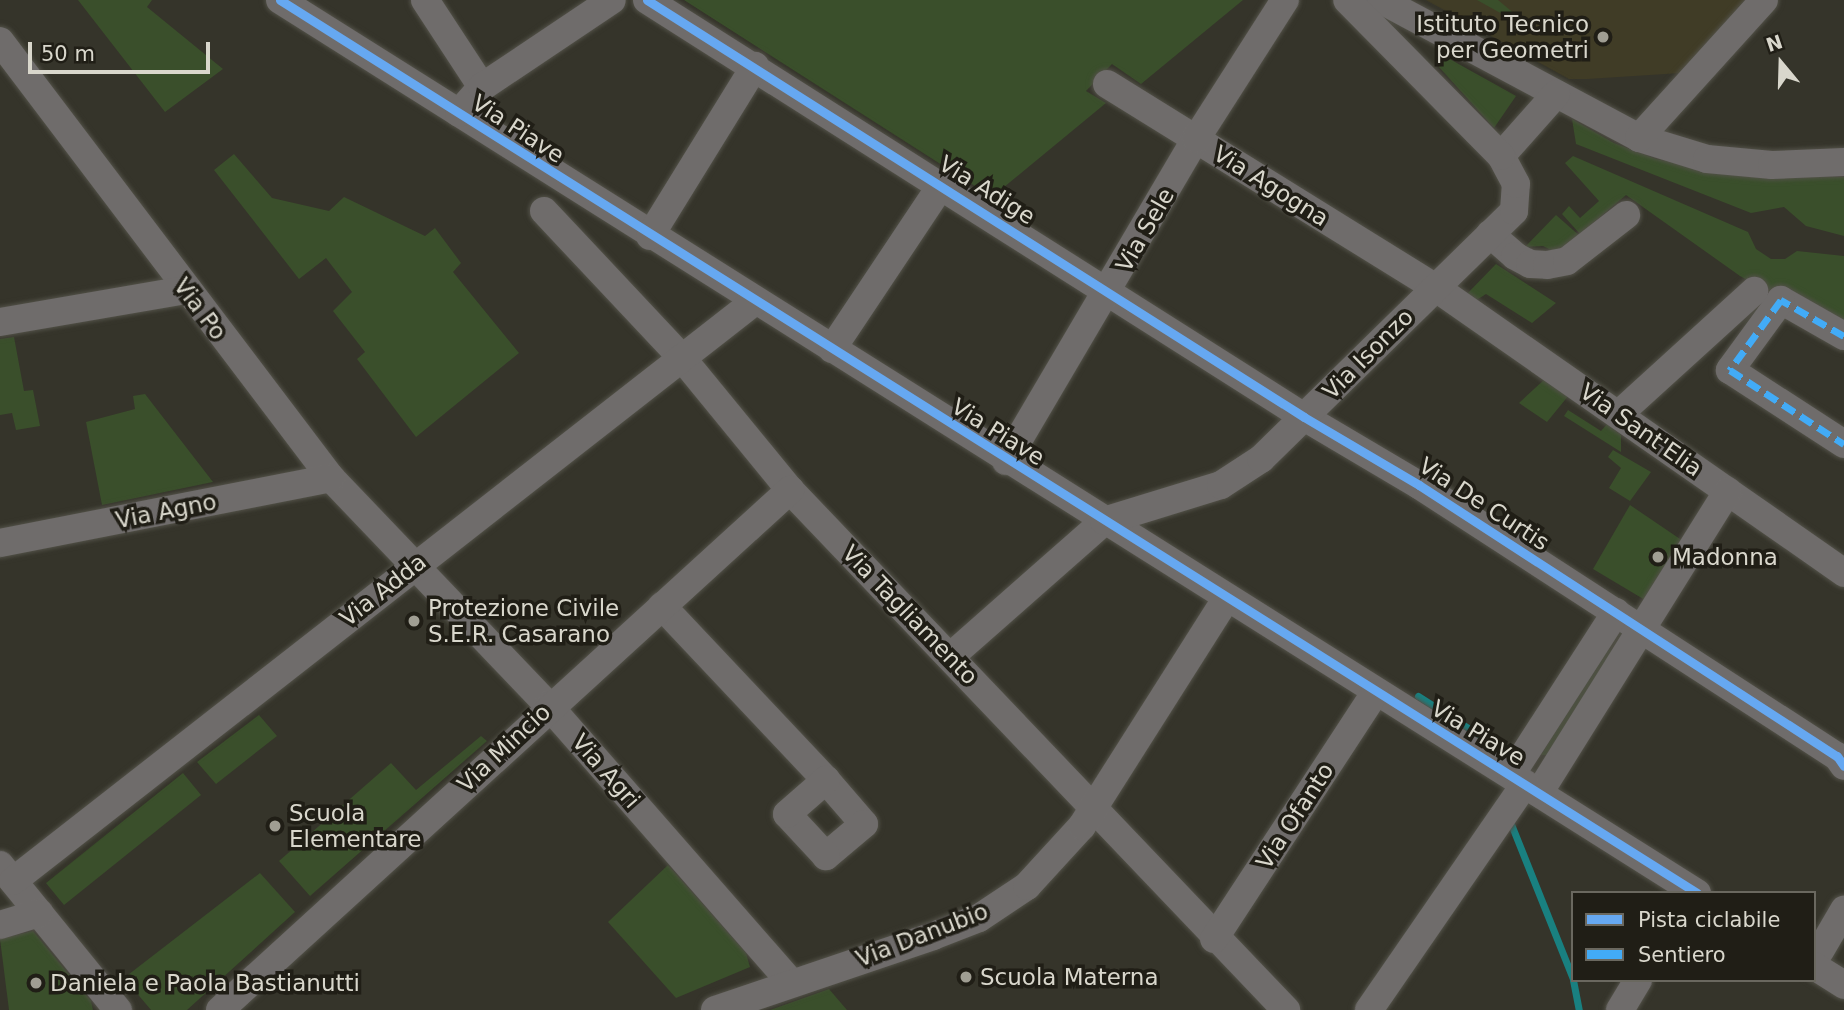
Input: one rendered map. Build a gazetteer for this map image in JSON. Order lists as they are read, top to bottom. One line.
{"streets":{"street":["Via Piave","Via Agogna","Via Adige","Via Sele","Via Po","Via Isonzo","Via Sant'Elia","Via De Curtis","Via Agno","Via Adda","Via Tagliamento","Via Mincio","Via Agri","Via Ofanto","Via Danubio"]},"crossings":[["Via Piave","Via Sele"],["Via Piave","Via Isonzo"],["Via Piave","Via Adda"],["Via Piave","Via Ofanto"],["Via Piave","Via Danubio"],["Via Agogna","Via Sele"],["Via Agogna","Via Isonzo"],["Via Agogna","Via Sant'Elia"],["Via Adige","Via Sele"],["Via Adige","Via Isonzo"],["Via Adige","Via De Curtis"],["Via Po","Via Agno"],["Via Po","Via Adda"],["Via Po","Via Agri"],["Via Isonzo","Via Sant'Elia"],["Via Isonzo","Via De Curtis"],["Via Isonzo","Via Tagliamento"],["Via Adda","Via Tagliamento"],["Via Adda","Via Agri"],["Via Tagliamento","Via Mincio"],["Via Tagliamento","Via Ofanto"],["Via Tagliamento","Via Danubio"],["Via Mincio","Via Agri"],["Via Agri","Via Danubio"]],"places":["Istituto Tecnico per Geometri","Madonna","Protezione Civile S.E.R. Casarano","Scuola Elementare","Scuola Materna","Daniela e Paola Bastianutti"],"legend":["Pista ciclabile","Sentiero"],"scale_bar":"50 m","north":"top"}
